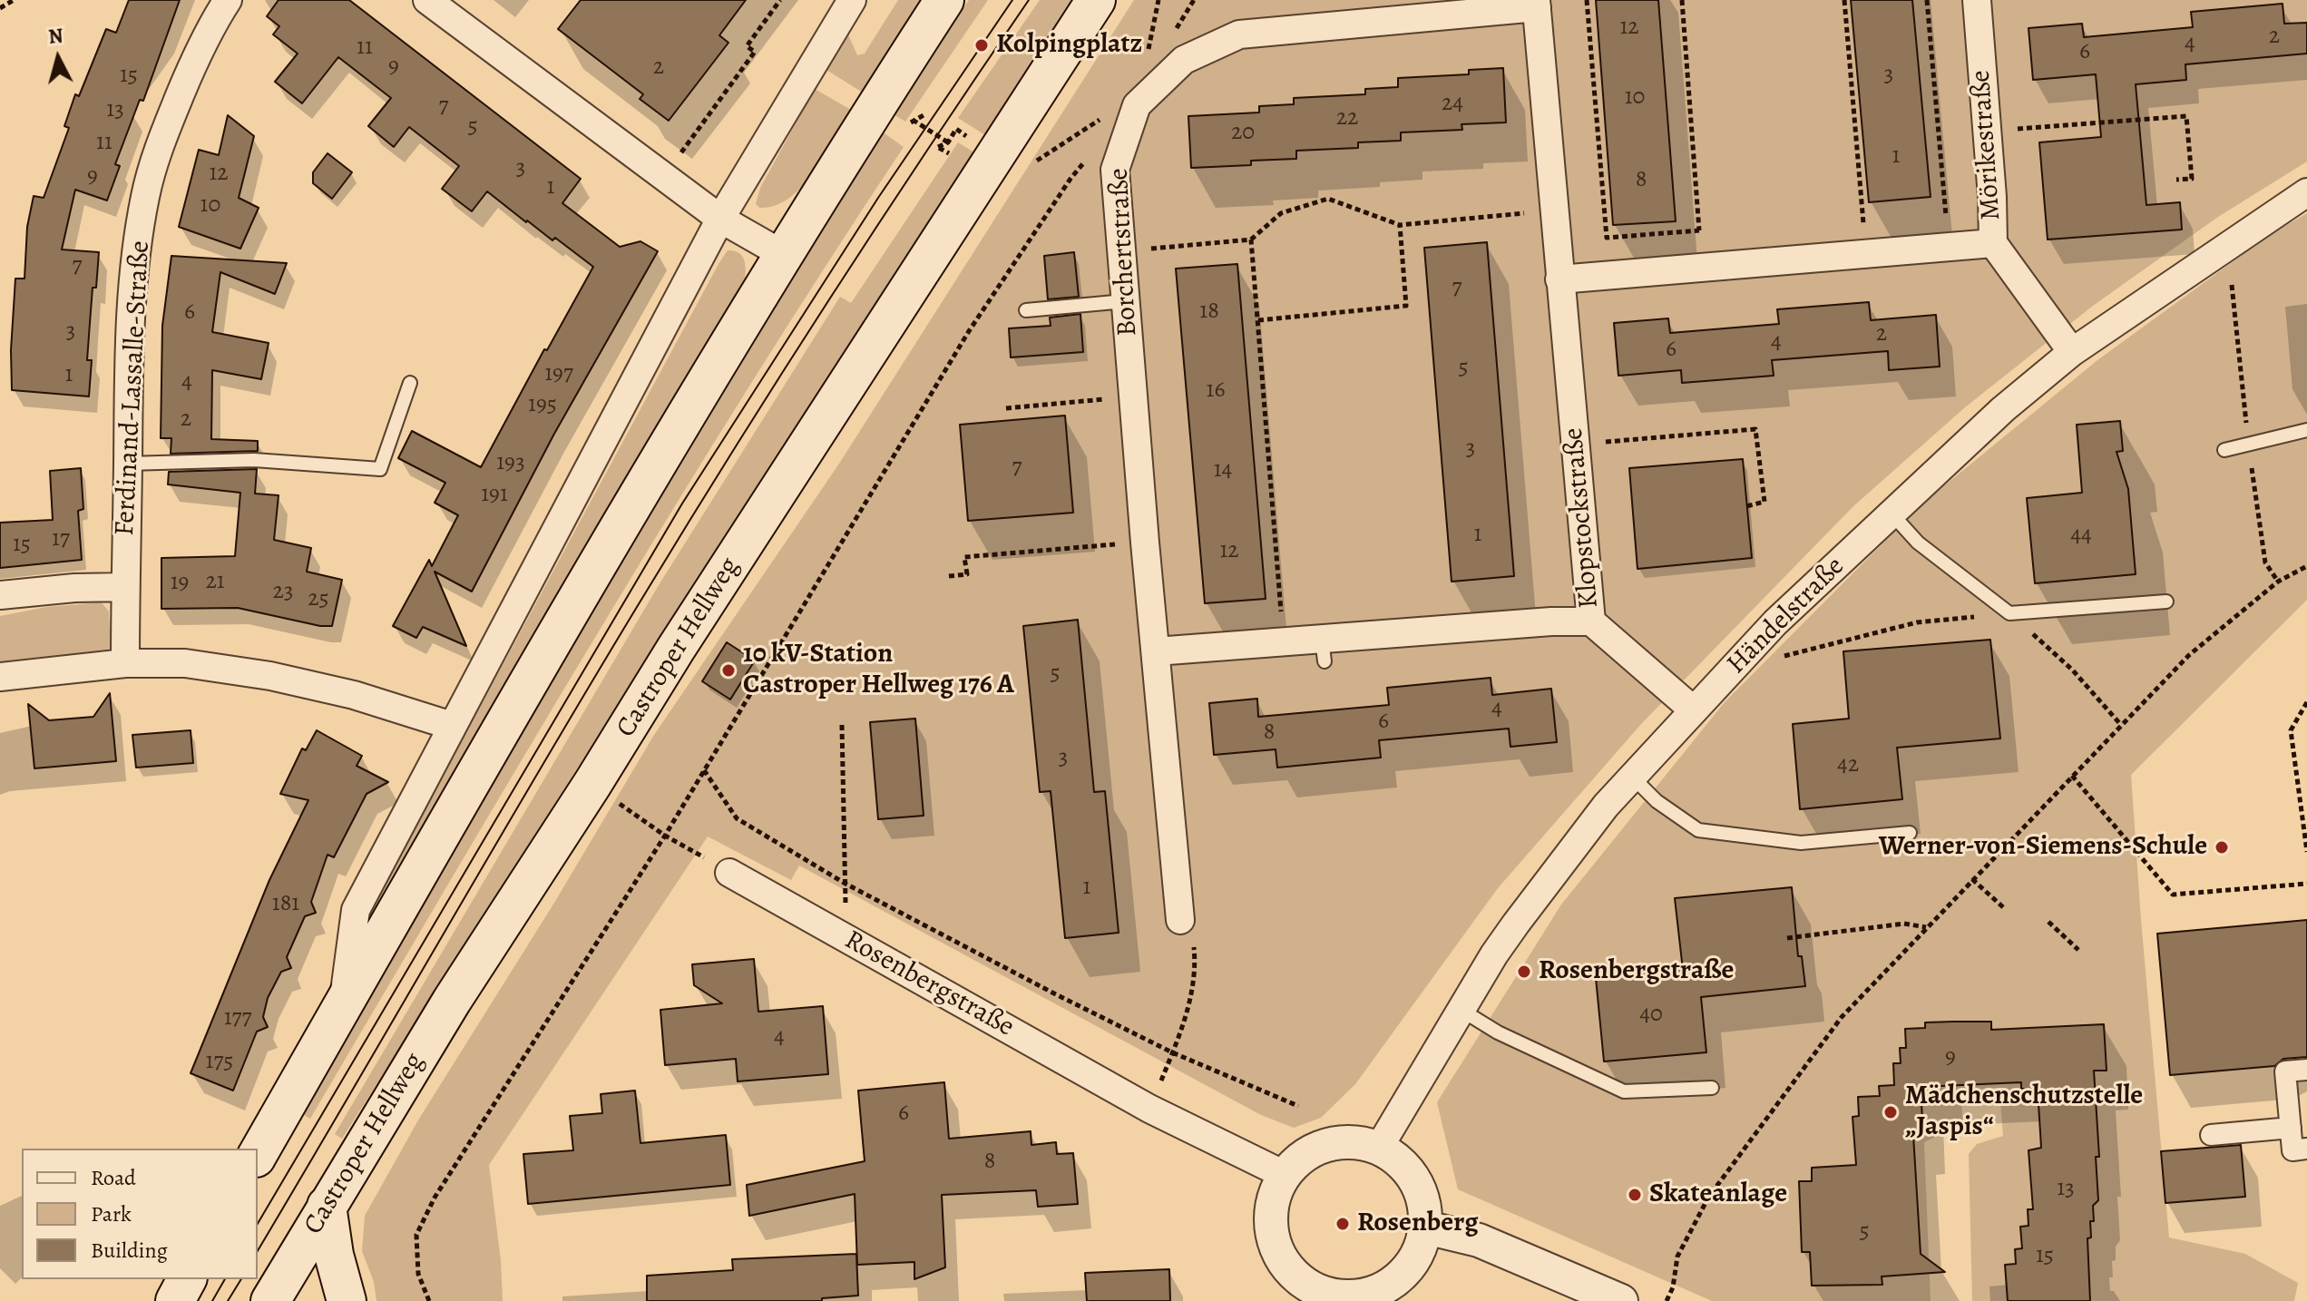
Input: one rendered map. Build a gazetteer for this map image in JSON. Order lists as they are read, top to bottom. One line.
{"streets":{"main road":["Castroper Hellweg"],"street":["Mörikestraße","Borchertstraße","Ferdinand-Lassalle-Straße","Klopstockstraße","Händelstraße","Rosenbergstraße"]},"crossings":[["Mörikestraße","Händelstraße"],["Borchertstraße","Klopstockstraße"],["Klopstockstraße","Händelstraße"],["Händelstraße","Rosenbergstraße"]],"places":["Kolpingplatz","10 kV-Station Castroper Hellweg 176 A","Werner-von-Siemens-Schule","Rosenbergstraße","Mädchenschutzstelle „Jaspis“","Skateanlage","Rosenberg"],"house_numbers":["12","2","4","11","6","9","2","3","15","10","24","7","13","22","5","20","11","1","3","12","9","8","1","10","7","7","18","6","3","2","4","6","5","197","1","4","16","195","2","3","193","7","14","191","1","44","17","15","12","21","19","23","25","5","4","6","8","3","42","1","181","40","177","4","9","175","6","8","13","5","15"],"legend":["Road","Park","Building"],"north":"top"}
